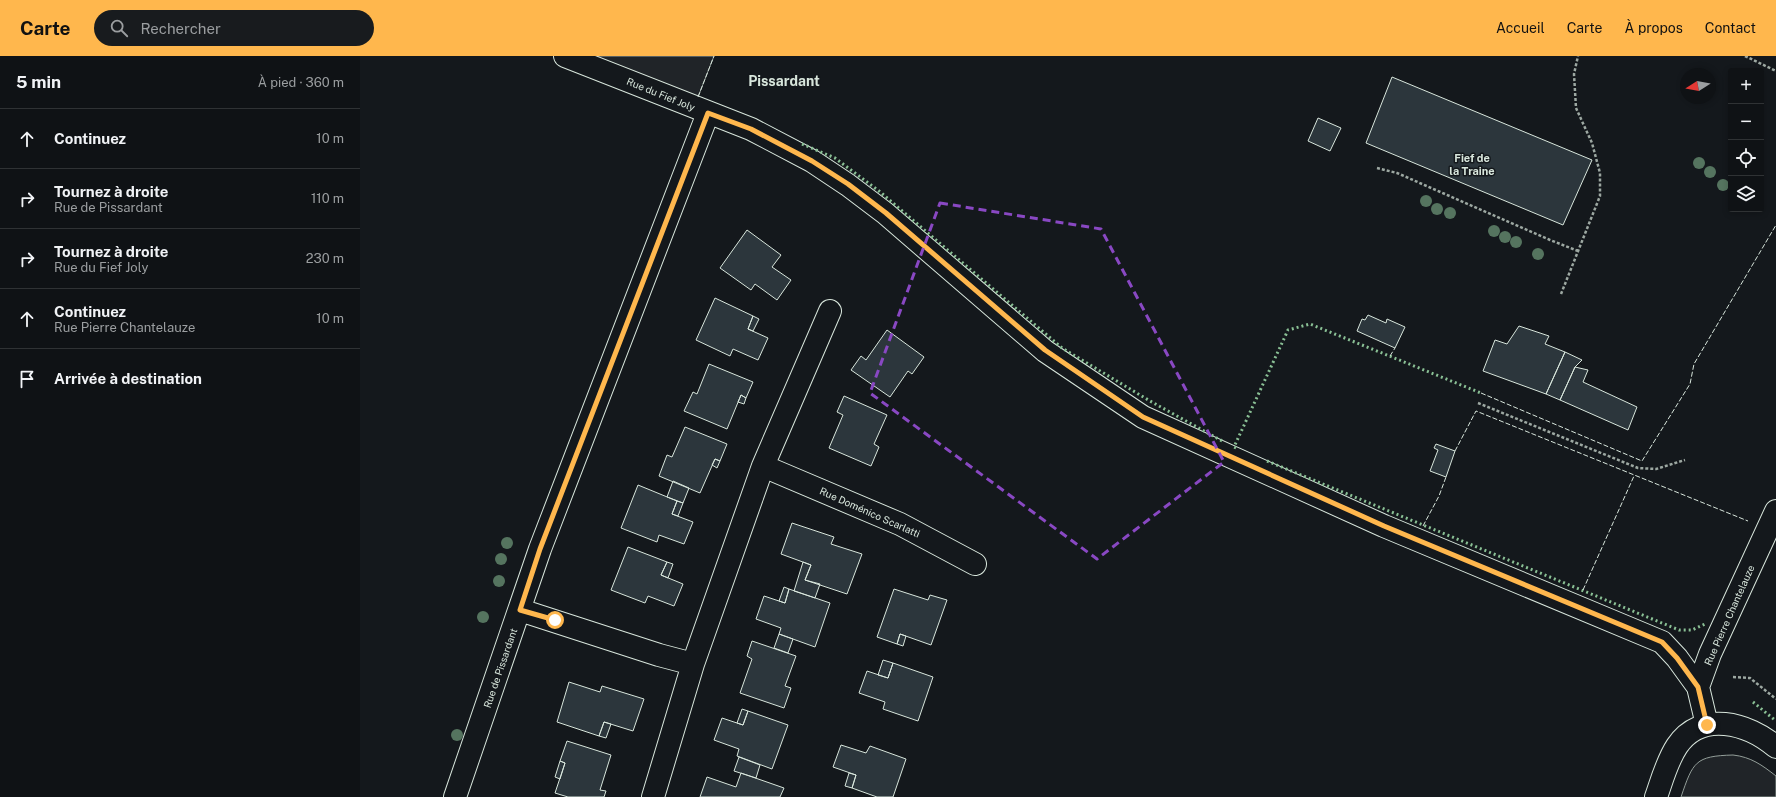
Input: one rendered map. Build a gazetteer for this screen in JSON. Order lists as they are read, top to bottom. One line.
{"streets":{"street":["Rue du Fief Joly","Rue Doménico Scarlatti","Rue Pierre Chantelauze","Rue de Pissardant"]},"crossings":[["Rue du Fief Joly","Rue Pierre Chantelauze"],["Rue du Fief Joly","Rue de Pissardant"]],"districts":["Pissardant","Fief de la Traine"],"north":"left","page":{"header":"Carte","search":"Rechercher","nav":["Accueil","Carte","À propos","Contact"],"heading":["5 min","À pied · 360 m"],"map_buttons":["+","−"],"list":[["Continuez","10 m"],["Tournez à droite","Rue de Pissardant","110 m"],["Tournez à droite","Rue du Fief Joly","230 m"],["Continuez","Rue Pierre Chantelauze","10 m"],"Arrivée à destination"]}}
